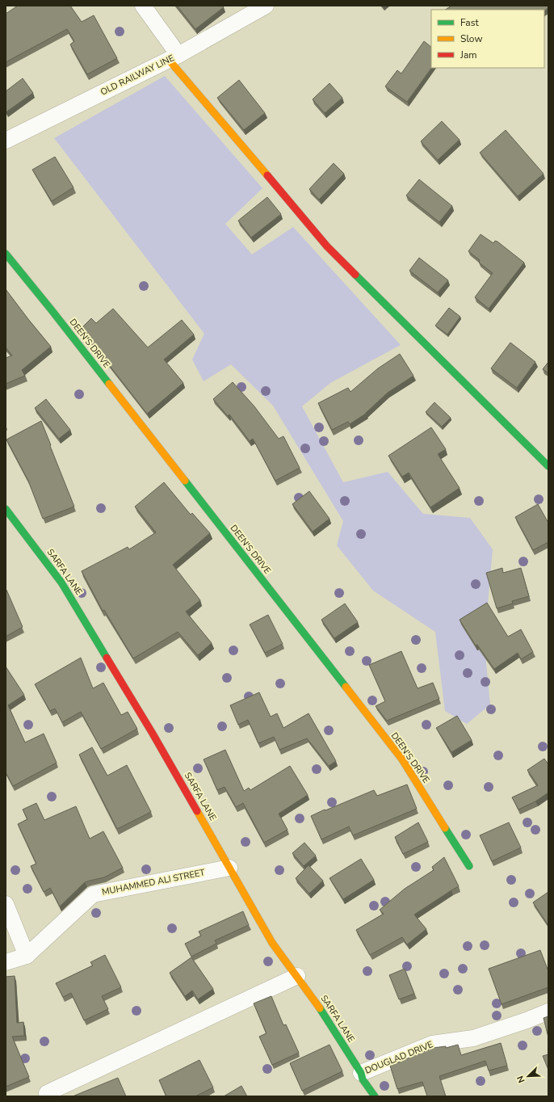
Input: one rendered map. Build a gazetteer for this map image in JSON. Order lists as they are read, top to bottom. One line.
{"streets":{"street":["OLD RAILWAY LINE","DEEN'S DRIVE","SARFA LANE","MUHAMMED ALI STREET","DOUGLAD DRIVE"]},"crossings":[["SARFA LANE","MUHAMMED ALI STREET"],["SARFA LANE","DOUGLAD DRIVE"]],"legend":["Fast","Slow","Jam"],"north":"bottom left"}
